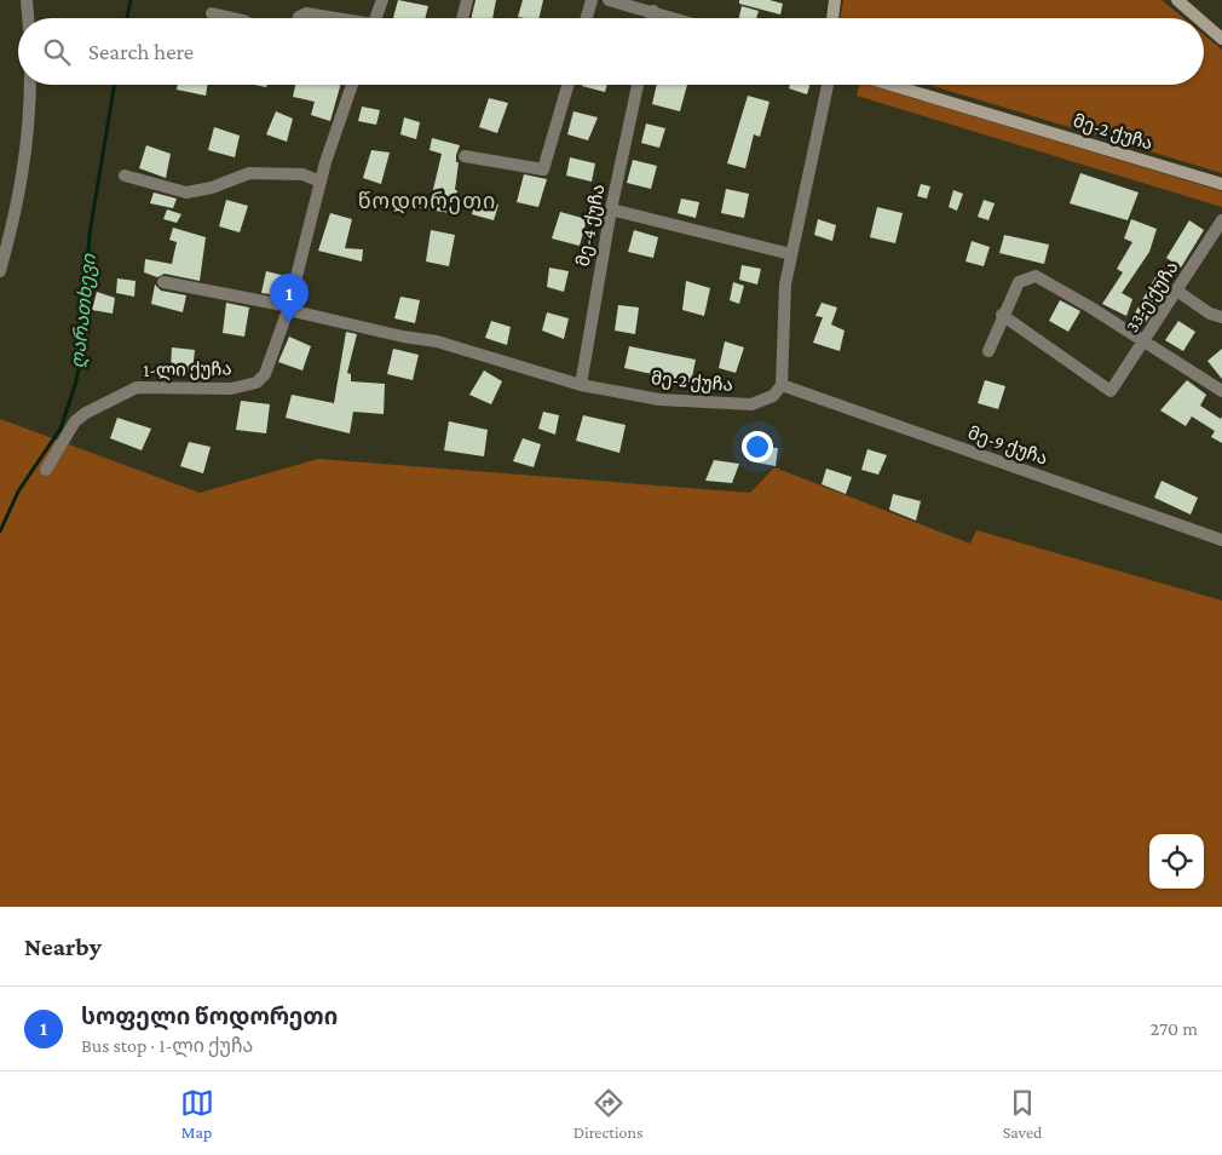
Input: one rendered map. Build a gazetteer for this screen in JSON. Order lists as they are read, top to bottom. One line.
{"streets":{"main road":["მე-2 ქუჩა"],"street":["მე-4 ქუჩა","33-ე ქუჩა","1-ლი ქუჩა","მე-9 ქუჩა"]},"crossings":[["მე-2 ქუჩა","მე-4 ქუჩა"],["მე-2 ქუჩა","1-ლი ქუჩა"],["მე-2 ქუჩა","მე-9 ქუჩა"]],"districts":["წოდორეთი"],"water":["ღარათხევი"],"page":{"search":"Search here","pins":"1","heading":"Nearby","list":[{"mark":"1","name":"სოფელი წოდორეთი","note":"Bus stop · 1-ლი ქუჩა","value":"270 m"}],"nav":["Map","Directions","Saved"]}}
